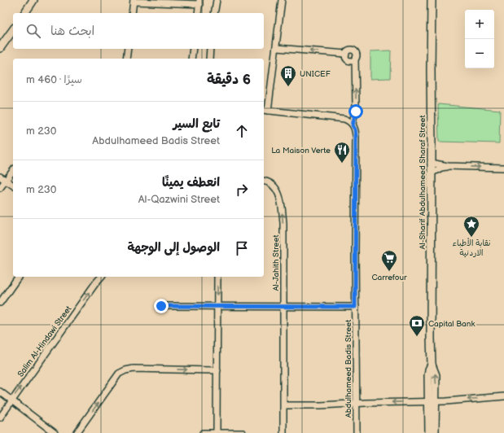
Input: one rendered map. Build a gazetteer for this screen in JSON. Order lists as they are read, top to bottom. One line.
{"streets":{"street":["Al-Sharif Abdulhameed Sharaf Street","Al-Jahith Street","Salim Al-Hindawi Street","Abdulhameed Badis Street"]},"one_way":["Al-Jahith Street","Salim Al-Hindawi Street"],"places":{"building":["UNICEF"],"restaurant":["La Maison Verte"],"place":["نقابة الأطباء الاردنية"],"supermarket":["Carrefour"],"bank":["Capital Bank"]},"page":{"map_buttons":["+","−"],"search":"ابحث هنا","heading":["6 دقيقة","سيرًا · 460 m"],"list":[["تابع السير","Abdulhameed Badis Street","230 m"],["انعطف يمينًا","Al-Qazwini Street","230 m"],"الوصول إلى الوجهة"]}}
